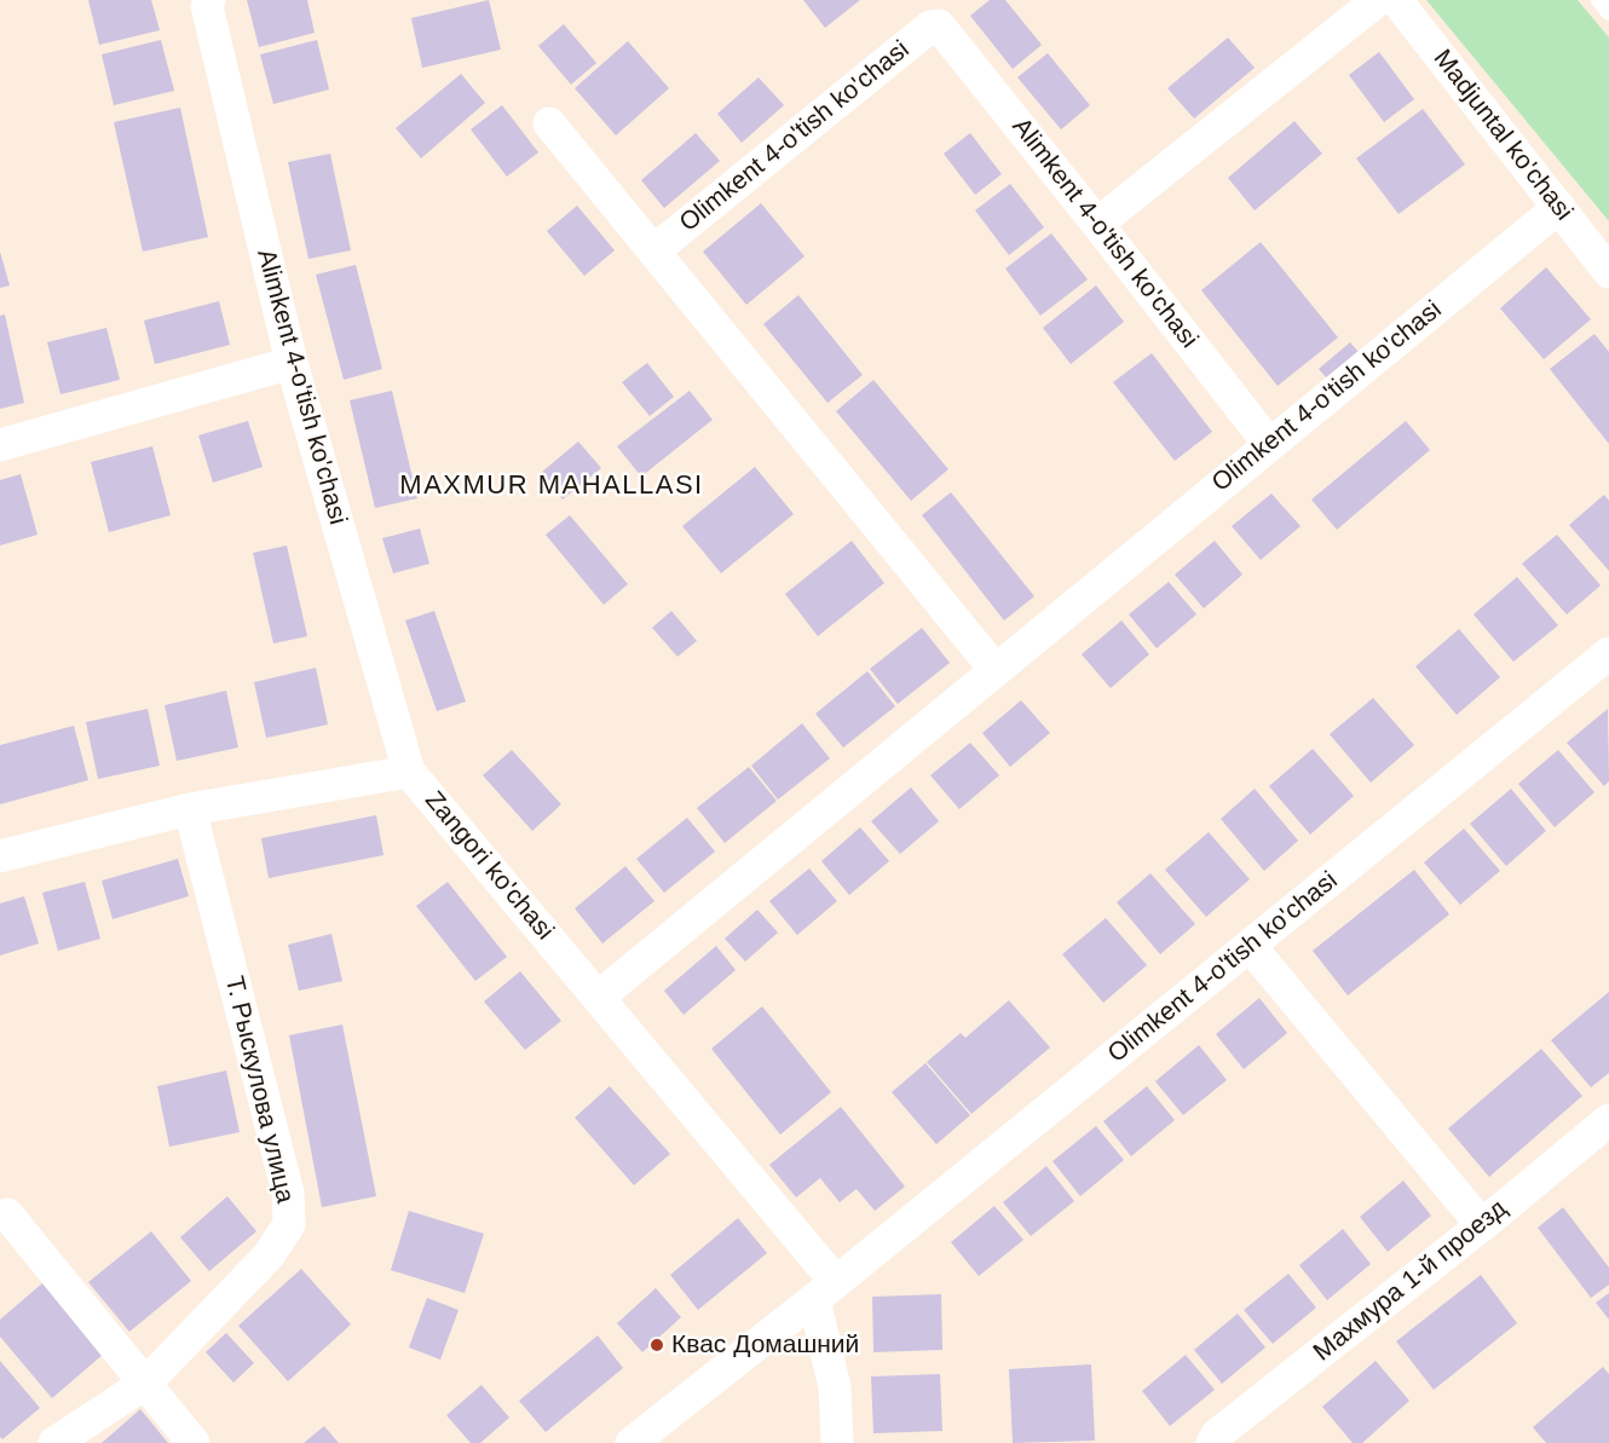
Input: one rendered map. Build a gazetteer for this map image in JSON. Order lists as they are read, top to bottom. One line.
{"streets":{"street":["Madjuntal ko'chasi","Olimkent 4-o'tish ko'chasi","Alimkent 4-o'tish ko'chasi","Zangori ko'chasi","Т. Рыскулова улица","Махмура 1-й проезд"]},"crossings":[["Madjuntal ko'chasi","Olimkent 4-o'tish ko'chasi"],["Olimkent 4-o'tish ko'chasi","Alimkent 4-o'tish ko'chasi"],["Olimkent 4-o'tish ko'chasi","Zangori ko'chasi"],["Alimkent 4-o'tish ko'chasi","Zangori ko'chasi"],["Zangori ko'chasi","Т. Рыскулова улица"]],"districts":["MAXMUR MAHALLASI"],"places":["Квас Домашний"]}
